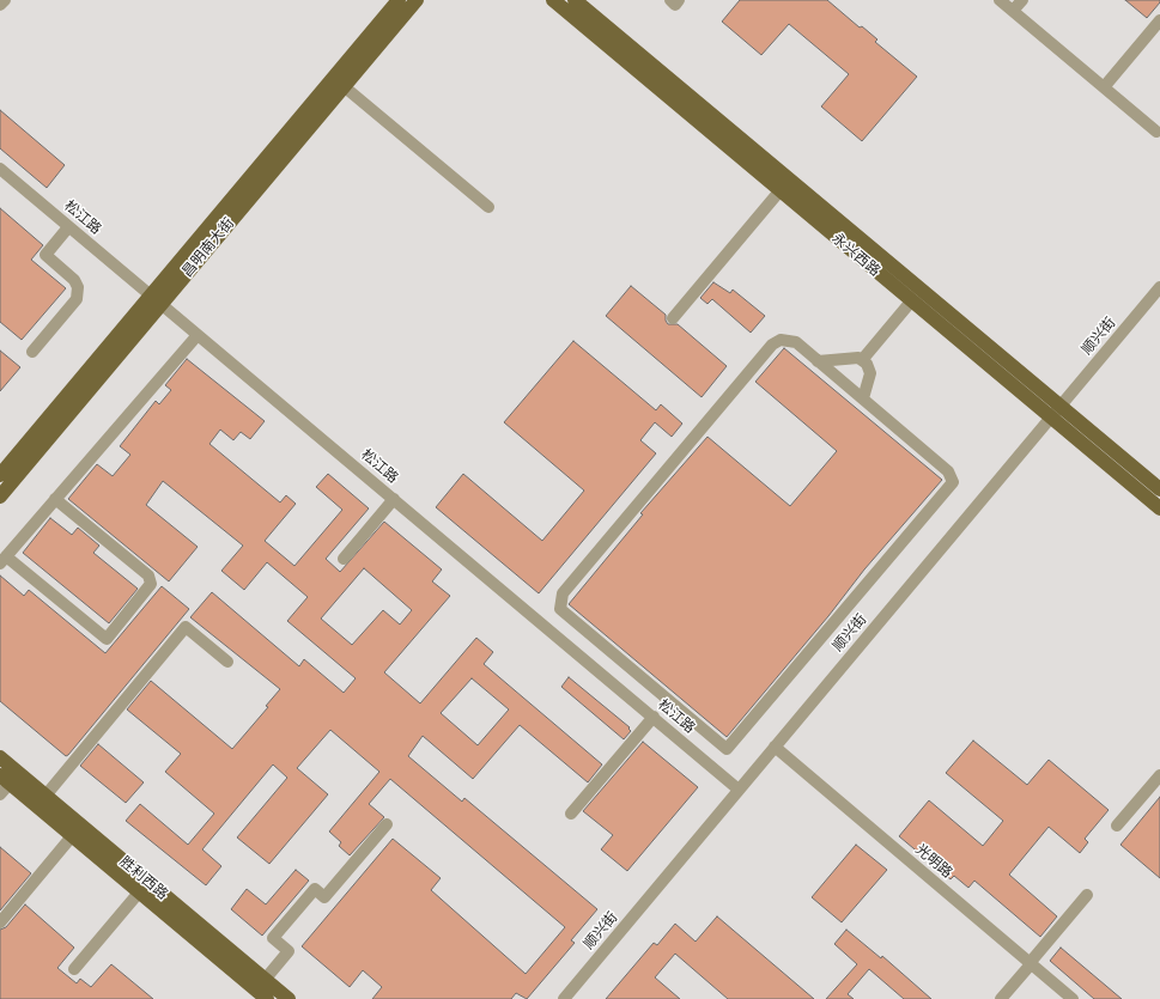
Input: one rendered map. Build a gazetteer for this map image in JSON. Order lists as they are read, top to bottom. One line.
{"streets":{"main road":["昌明南大街","永兴西路","胜利西路"],"street":["松江路","顺兴街","光明路"]},"crossings":[["松江路","昌明南大街"],["松江路","顺兴街"],["永兴西路","顺兴街"],["顺兴街","光明路"]]}
